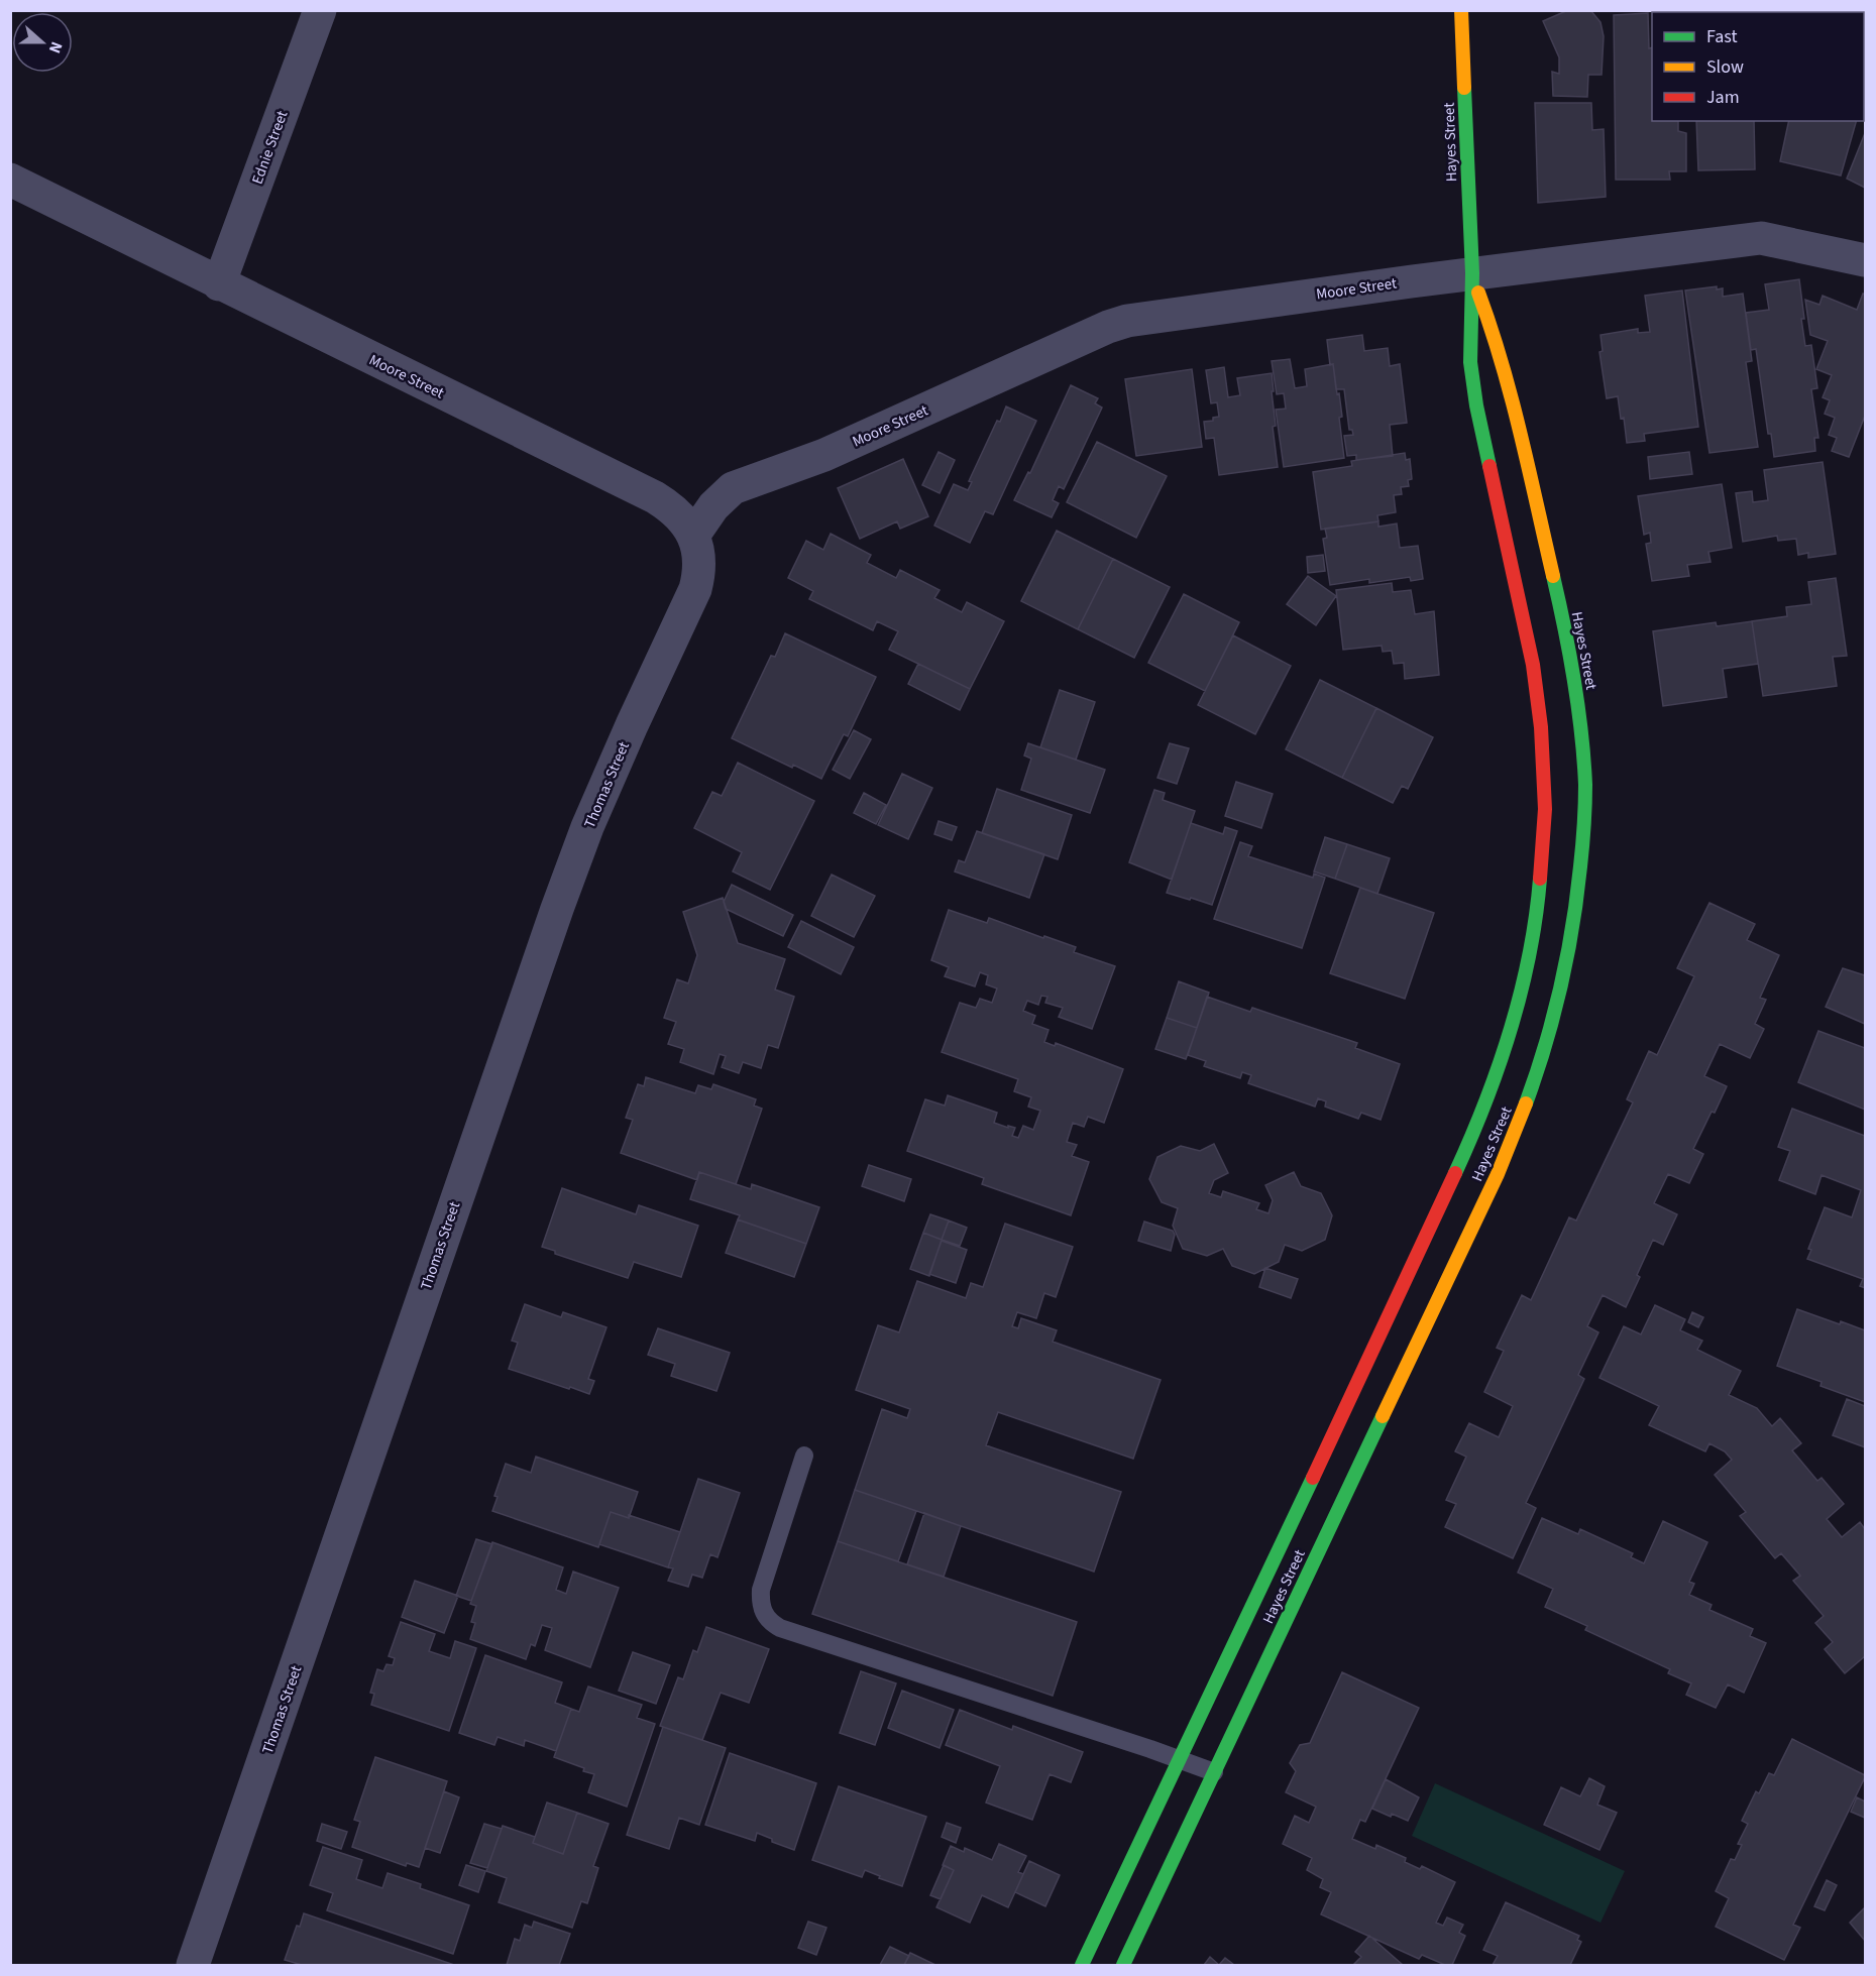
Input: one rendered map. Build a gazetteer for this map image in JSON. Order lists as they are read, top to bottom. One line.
{"streets":{"street":["Hayes Street","Ednie Street","Moore Street","Thomas Street"]},"crossings":[["Hayes Street","Moore Street"],["Ednie Street","Moore Street"],["Moore Street","Thomas Street"]],"legend":["Fast","Slow","Jam"],"north":"right"}
